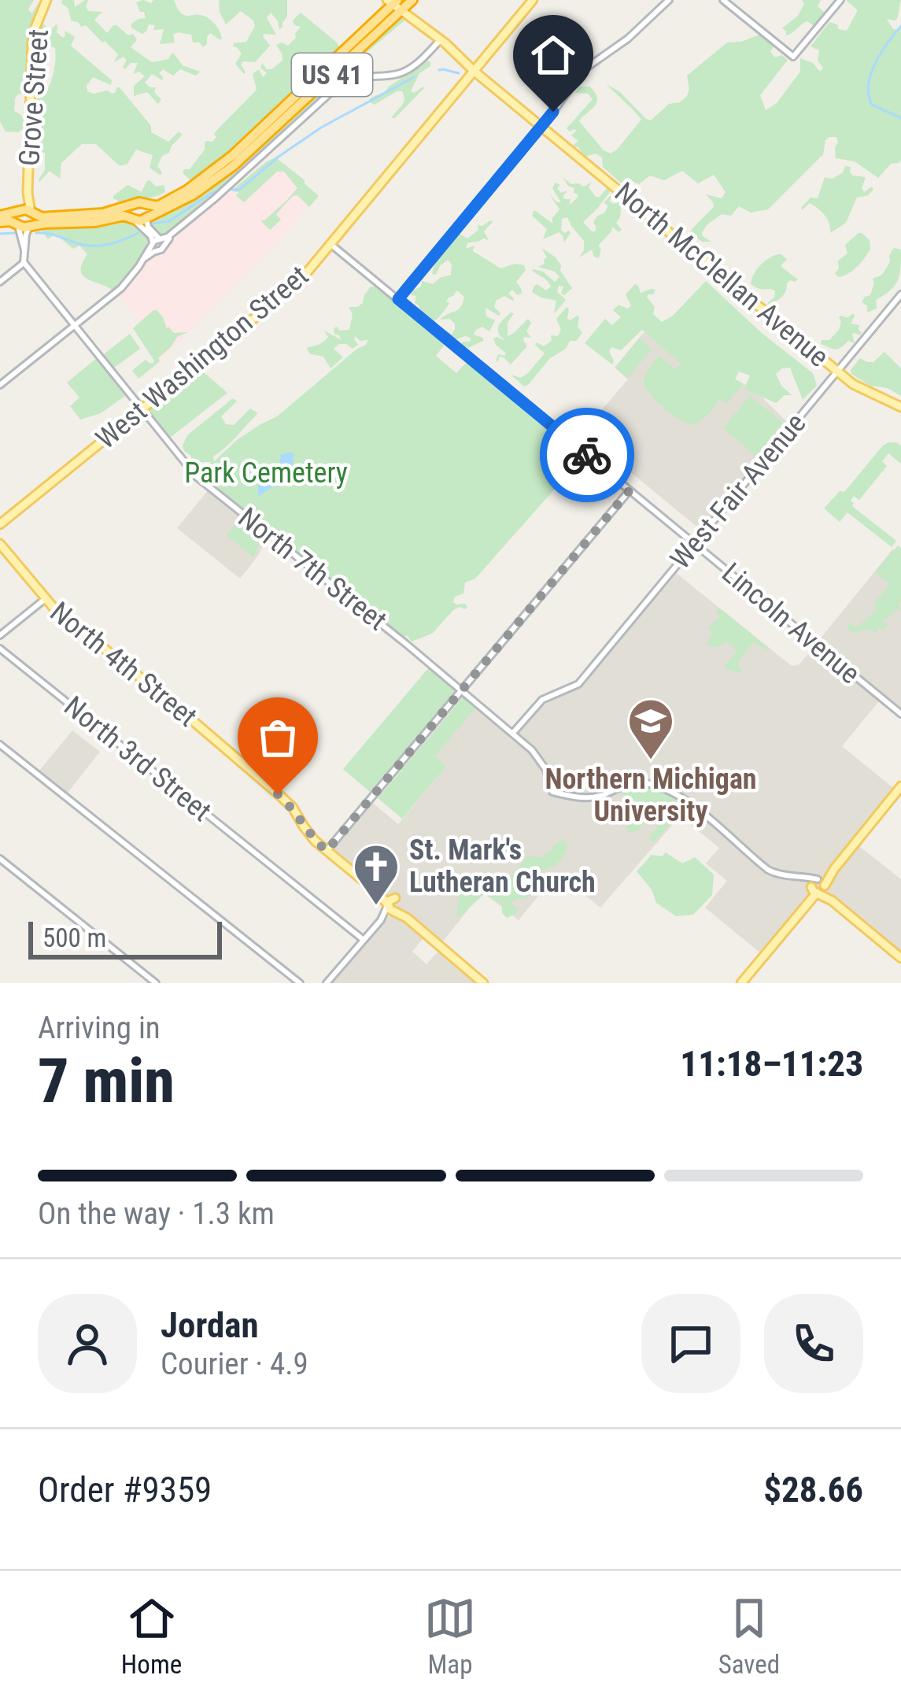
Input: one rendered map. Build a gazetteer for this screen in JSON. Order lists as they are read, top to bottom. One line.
{"streets":{"highway":["US 41"],"main road":["Grove Street","North McClellan Avenue","West Washington Street","North 4th Street"],"street":["West Fair Avenue","North 7th Street","Lincoln Avenue","North 3rd Street"]},"crossings":[["US 41","Grove Street"],["US 41","North McClellan Avenue"],["North McClellan Avenue","West Washington Street"],["North McClellan Avenue","West Fair Avenue"],["West Washington Street","North 7th Street"],["West Washington Street","Lincoln Avenue"],["West Fair Avenue","North 7th Street"],["West Fair Avenue","Lincoln Avenue"]],"parks":["Park Cemetery"],"places":{"school or university":["Northern Michigan University"],"church":["St. Mark's Lutheran Church"]},"scale_bar":"500 m","page":{"scale":"500 m","heading":["7 min","Arriving in","11:18–11:23"],"panel":["Jordan","Courier · 4.9","Order #9359","$28.66"],"bar":"On the way · 1.3 km","tabs":["Home","Map","Saved"]}}
